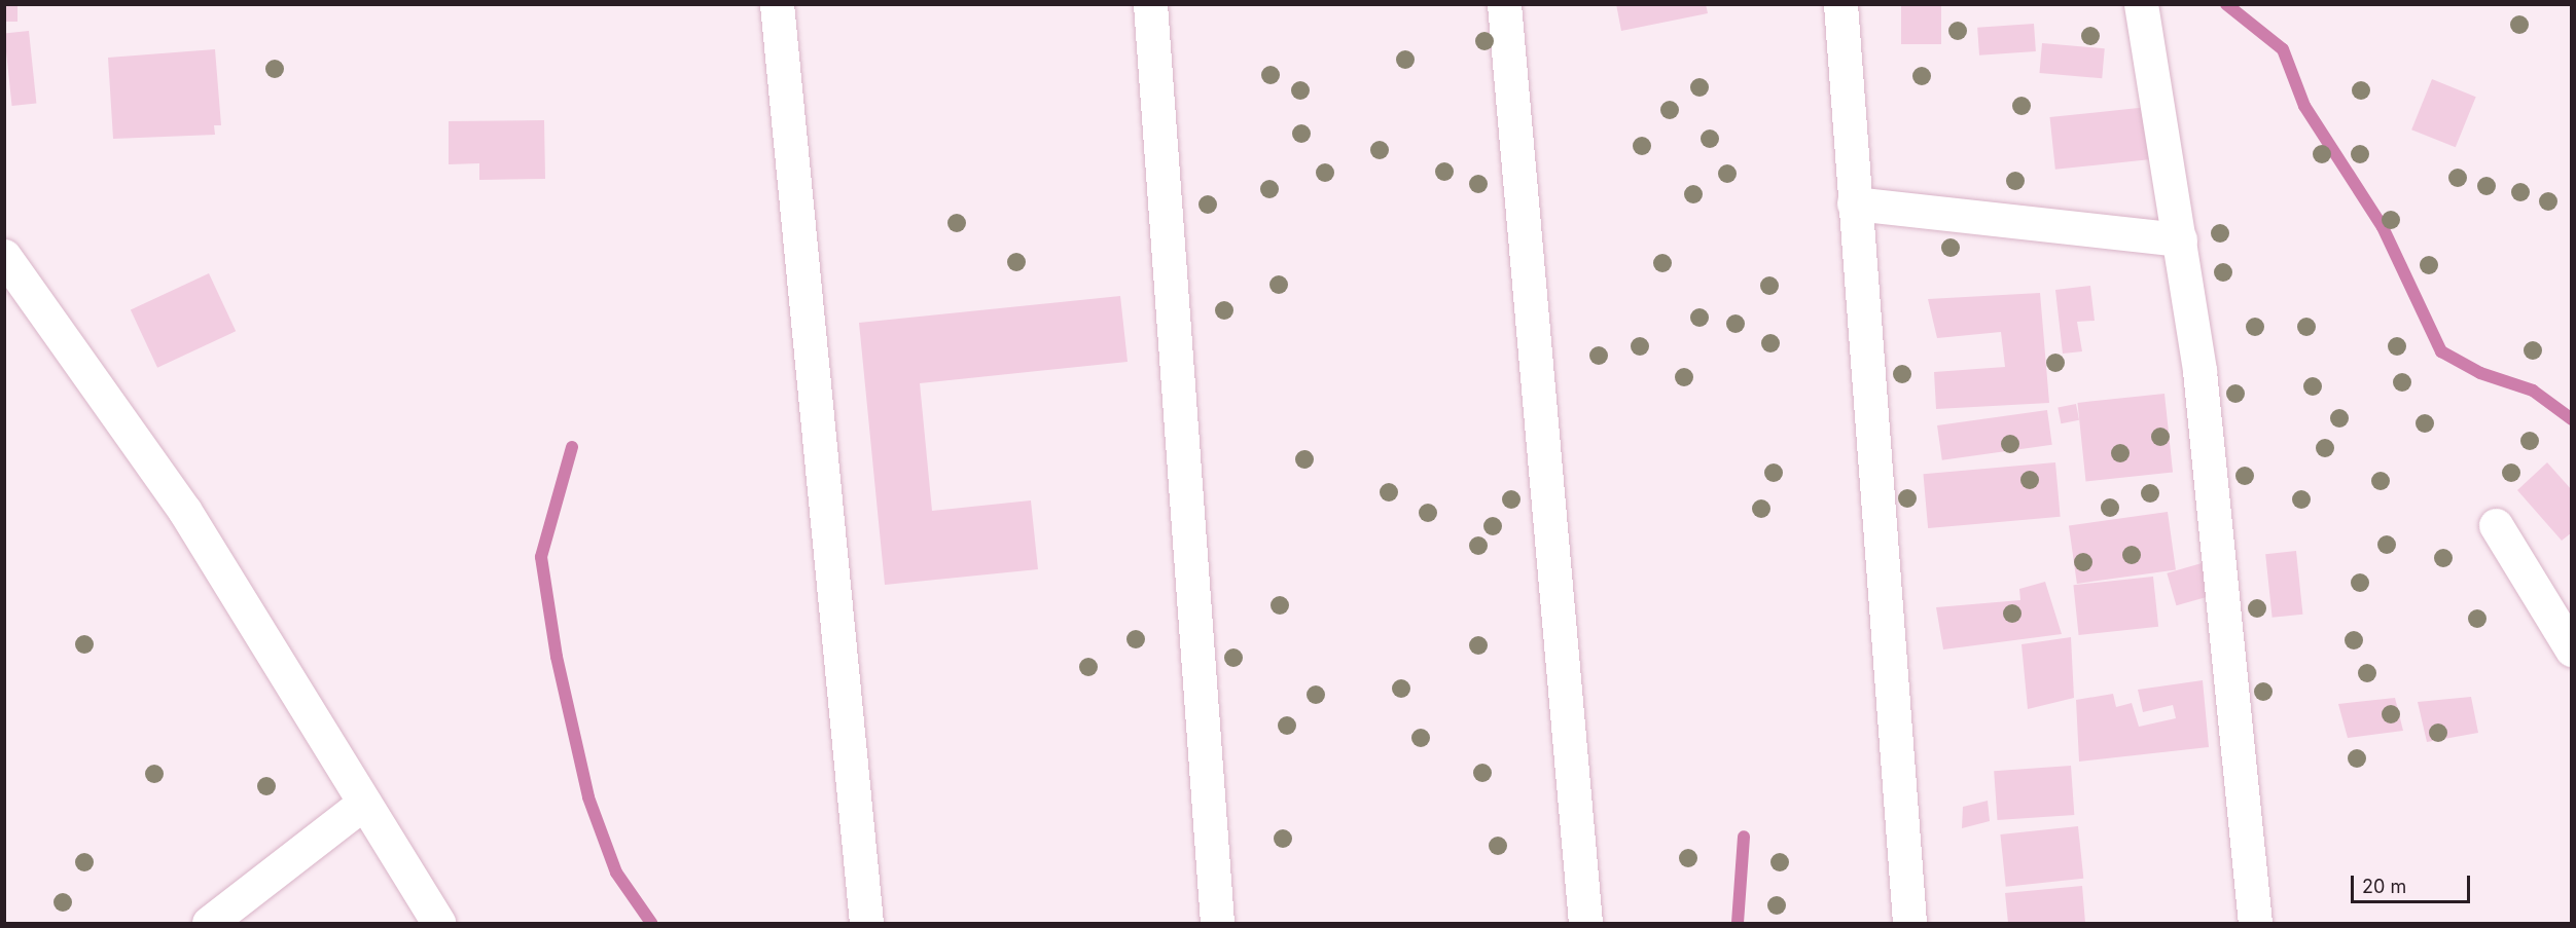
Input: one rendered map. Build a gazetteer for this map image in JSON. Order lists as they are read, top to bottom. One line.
{"scale_bar":"20 m"}
